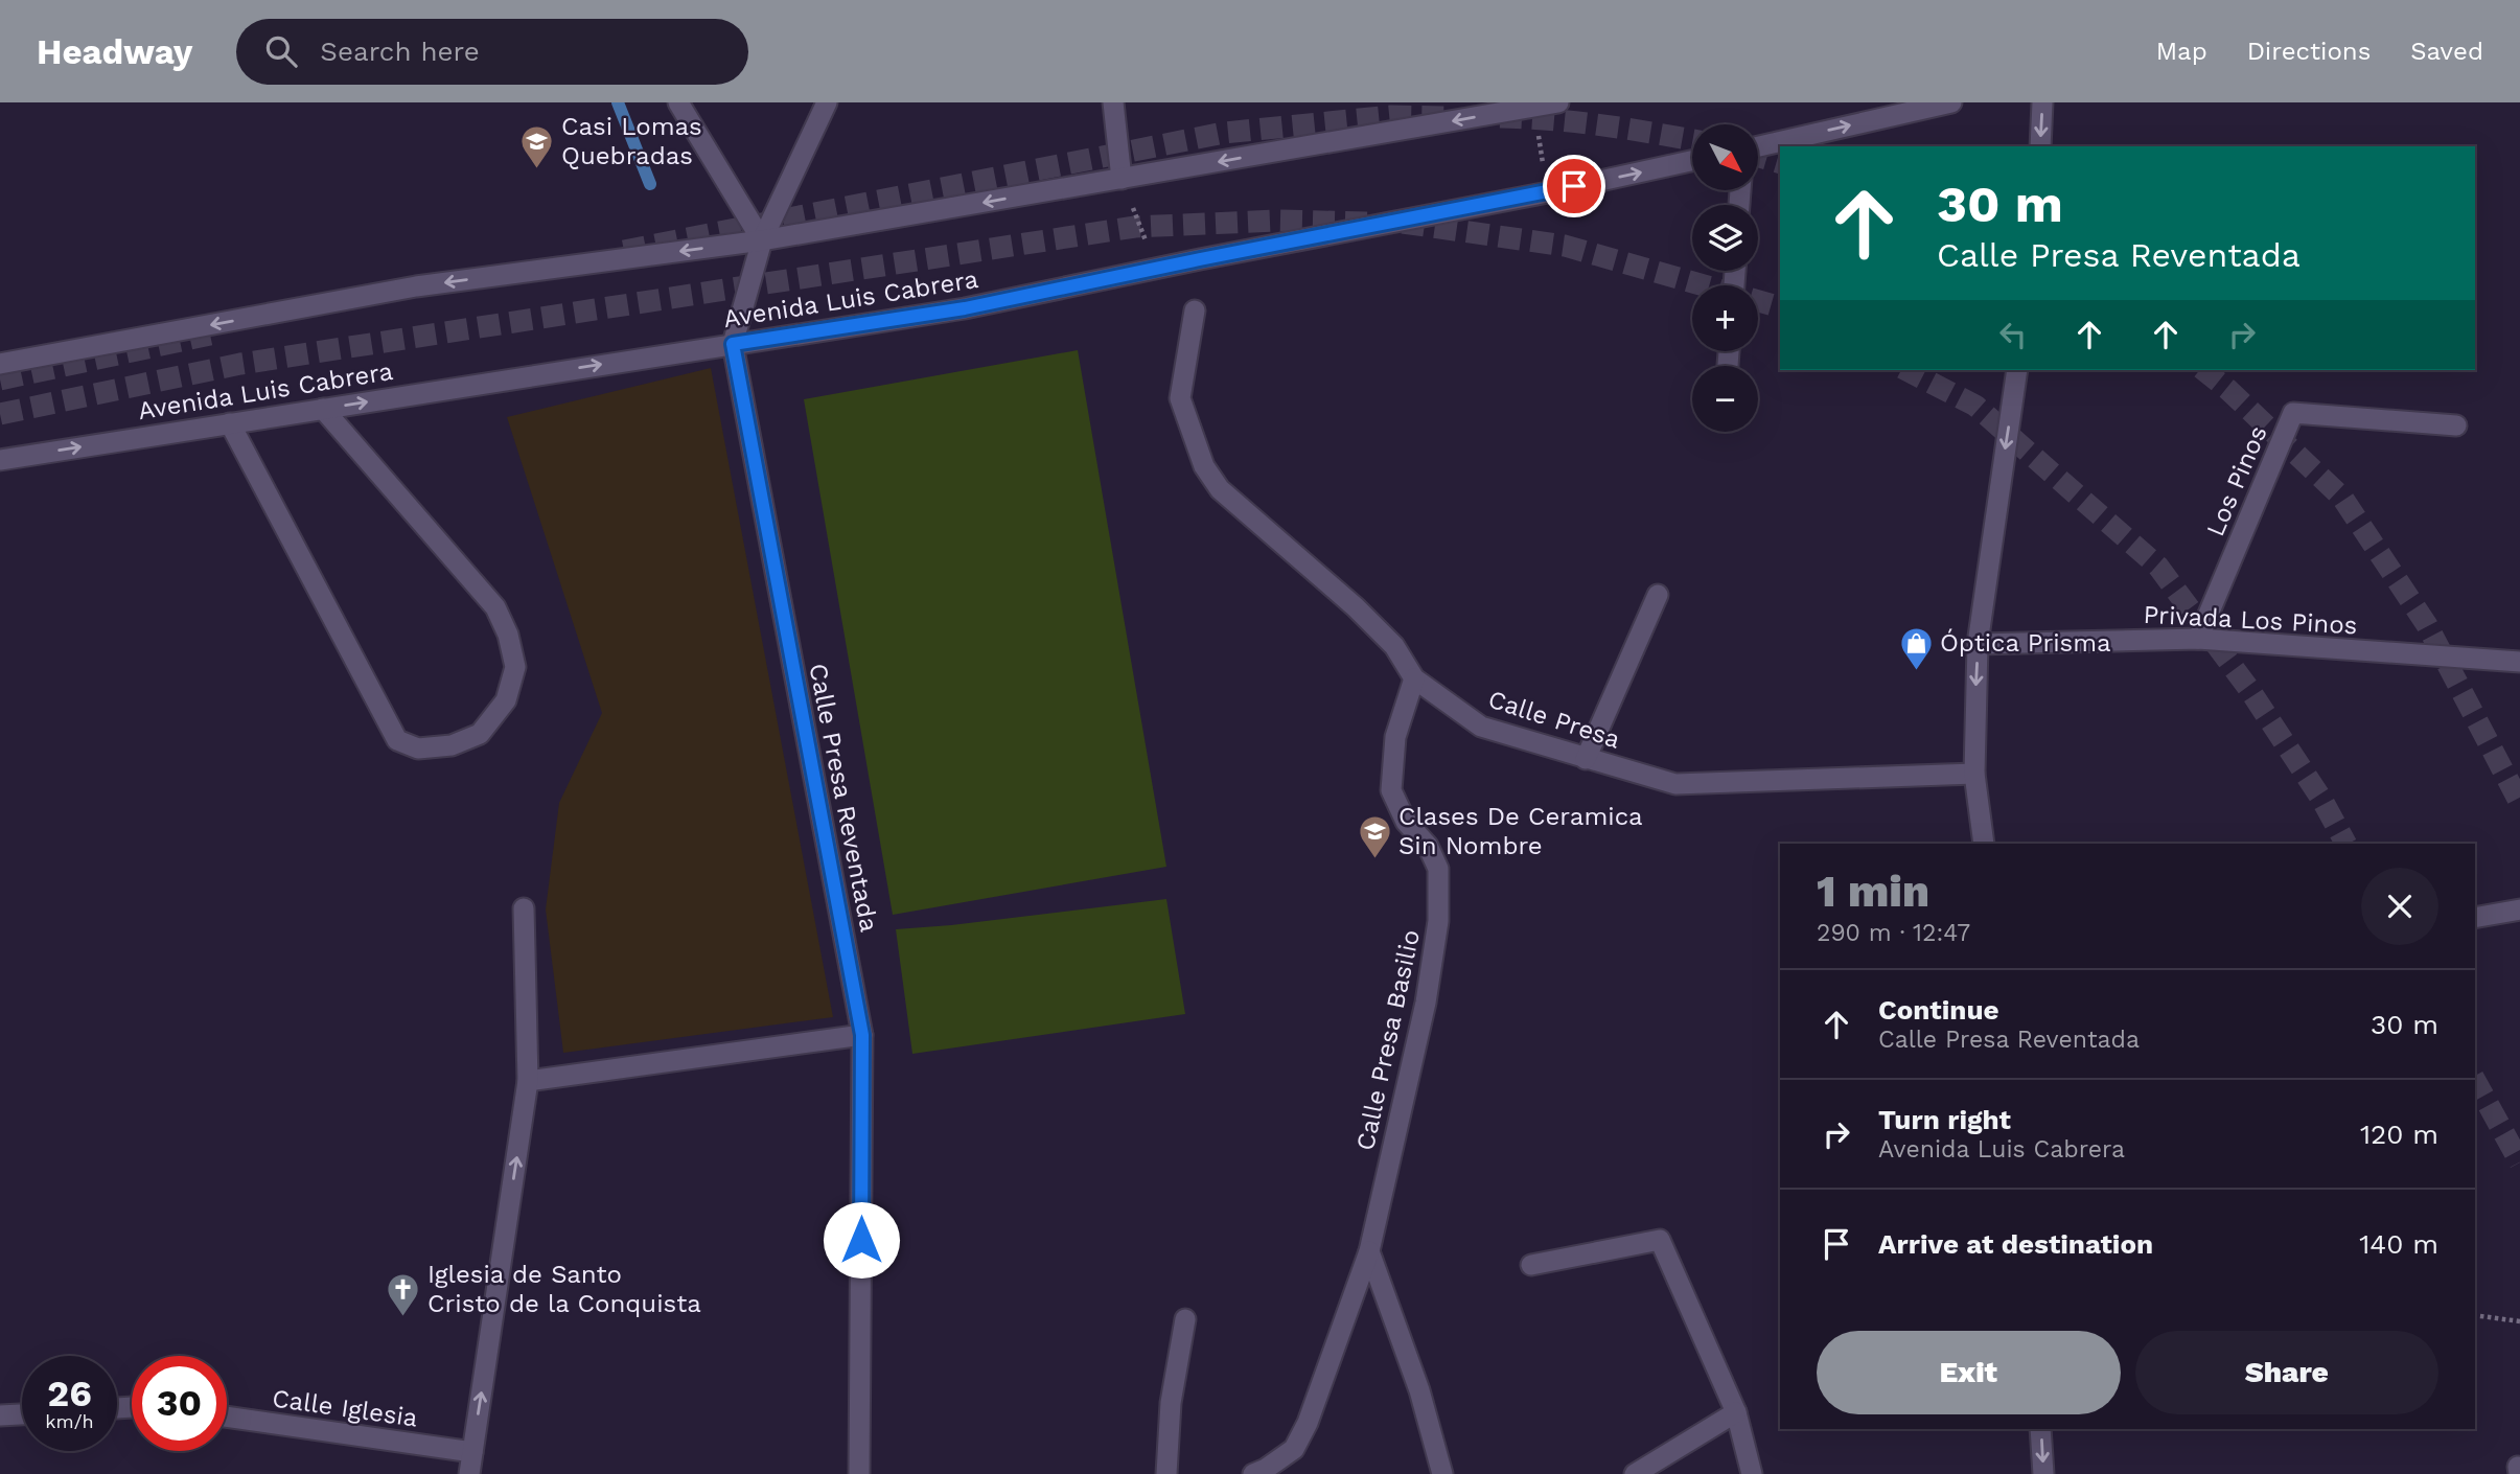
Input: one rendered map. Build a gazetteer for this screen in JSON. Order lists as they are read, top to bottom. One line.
{"streets":{"street":["Avenida Luis Cabrera","Los Pinos","Privada Los Pinos","Calle Presa","Calle Presa Reventada","Calle Presa Basilio","Calle Iglesia"]},"crossings":[["Avenida Luis Cabrera","Calle Presa Reventada"],["Los Pinos","Privada Los Pinos"],["Calle Presa","Calle Presa Basilio"]],"places":{"school or university":["Casi Lomas Quebradas","Clases De Ceramica Sin Nombre"],"shop":["Óptica Prisma"],"church":["Iglesia de Santo Cristo de la Conquista"]},"north":"bottom right","page":{"header":"Headway","search":"Search here","nav":["Map","Directions","Saved"],"map_buttons":["+","−"],"turn":["30 m","Calle Presa Reventada"],"heading":["1 min","290 m · 12:47"],"list":[{"name":"Continue","note":"Calle Presa Reventada","value":"30 m"},{"name":"Turn right","note":"Avenida Luis Cabrera","value":"120 m"},{"name":"Arrive at destination","value":"140 m"}],"buttons":["Exit","Share"],"speed":"26 km/h","limit":"30"}}
